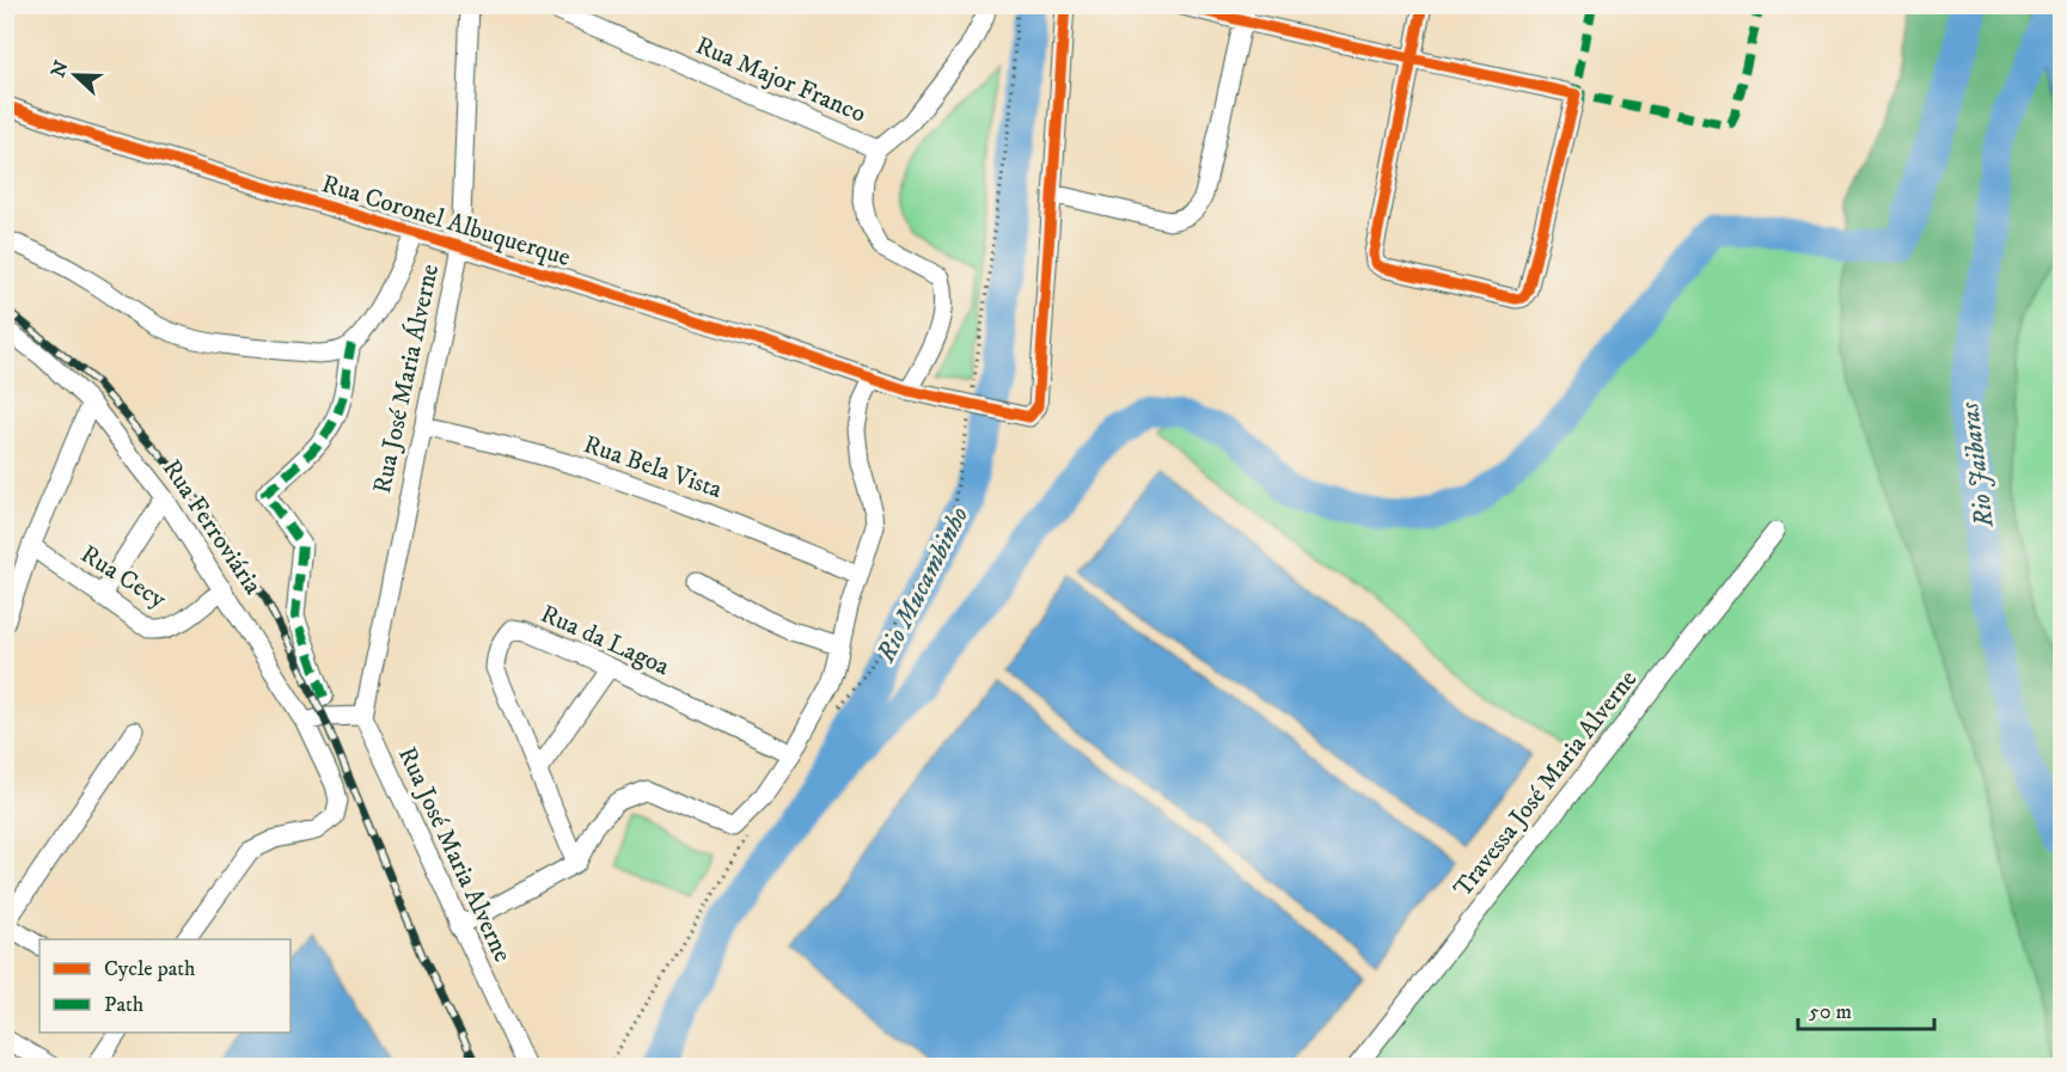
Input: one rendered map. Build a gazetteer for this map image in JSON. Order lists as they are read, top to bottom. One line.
{"streets":{"street":["Rua Major Franco","Rua Coronel Albuquerque","Rua José Maria Álverne","Rua Bela Vista","Rua Ferroviária","Rua Cecy","Rua da Lagoa","Travessa José Maria Alverne","Rua José Maria Alverne"]},"crossings":[["Rua Coronel Albuquerque","Rua José Maria Álverne"],["Rua José Maria Álverne","Rua Bela Vista"],["Rua José Maria Álverne","Rua José Maria Alverne"],["Rua Ferroviária","Rua Cecy"]],"water":["Rio Jaibaras","Rio Mucambinho"],"legend":["Cycle path","Path"],"scale_bar":"50 m","north":"left"}
